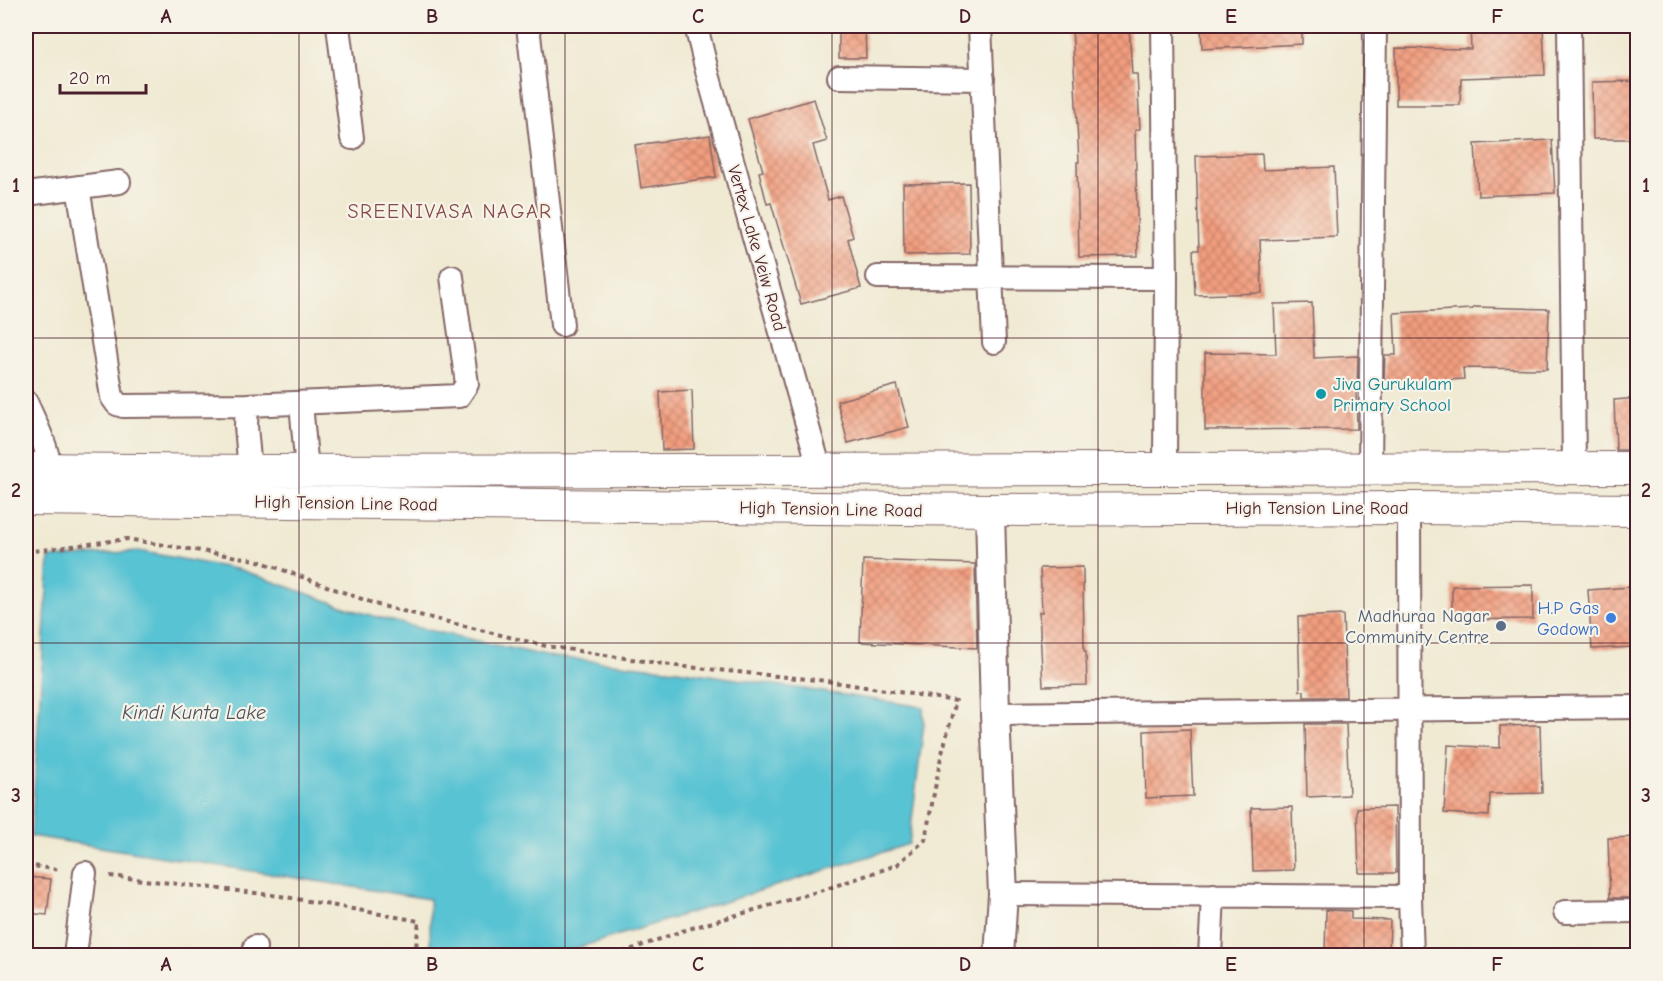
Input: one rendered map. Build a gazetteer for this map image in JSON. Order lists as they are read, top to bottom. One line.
{"streets":{"main road":["High Tension Line Road"],"street":["Vertex Lake Veiw Road"]},"crossings":[["Vertex Lake Veiw Road","High Tension Line Road"]],"districts":["SREENIVASA NAGAR"],"water":["Kindi Kunta Lake"],"places":["Jiva Gurukulam Primary School","H.P Gas Godown","Madhuraa Nagar Community Centre"],"scale_bar":"20 m","grid":{"columns":["A","B","C","D","E","F"],"rows":["1","2","3"]}}
